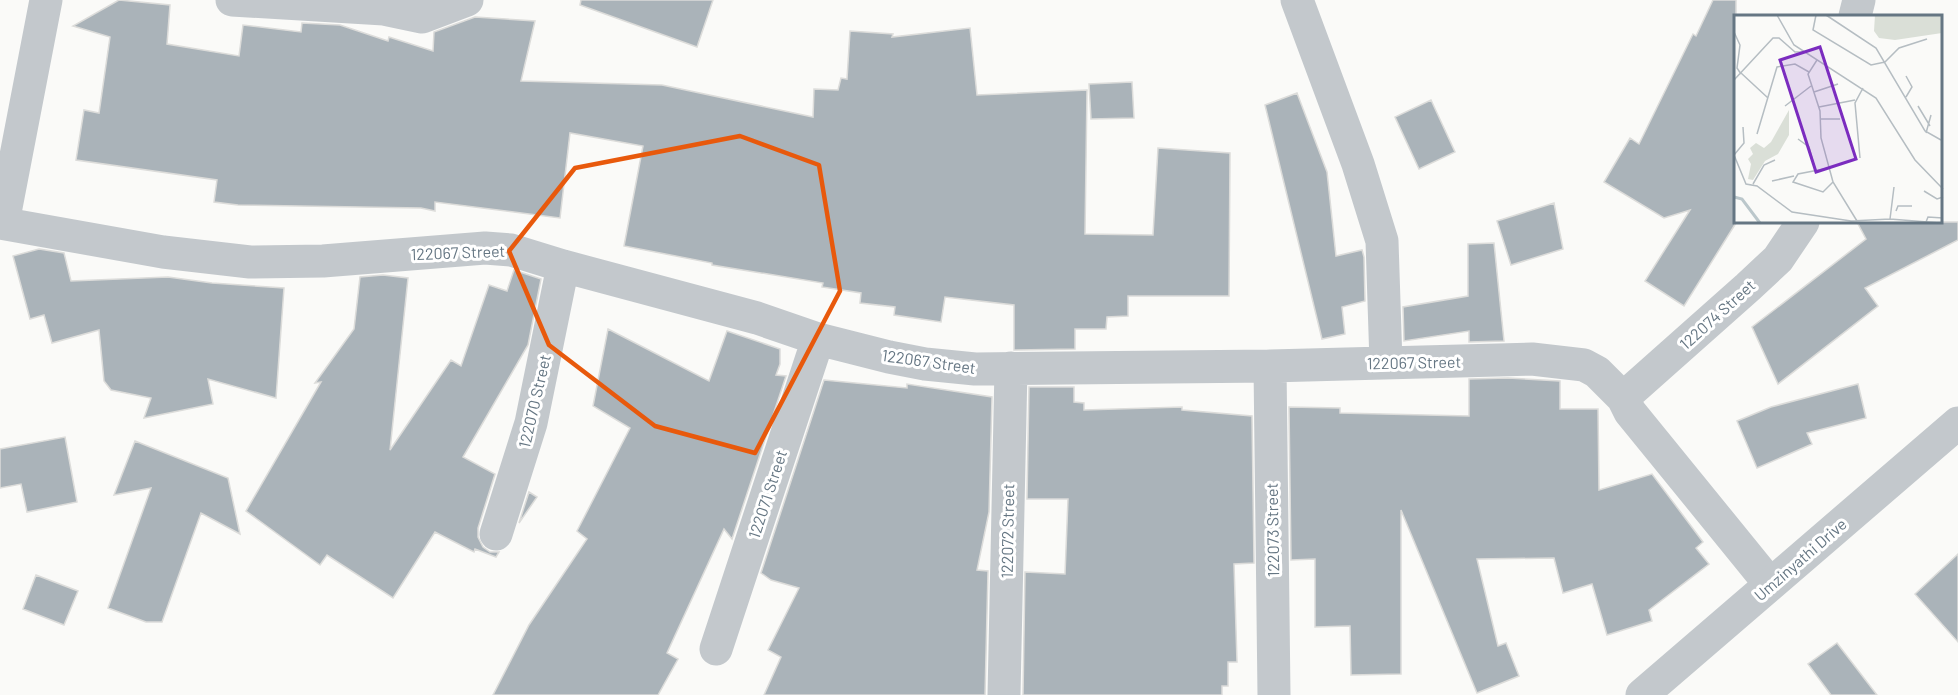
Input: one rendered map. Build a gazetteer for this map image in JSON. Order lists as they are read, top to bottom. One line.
{"streets":{"street":["122067 Street","122074 Street","122070 Street","122071 Street","122073 Street","122072 Street","Umzinyathi Drive"]},"crossings":[["122067 Street","122074 Street"],["122067 Street","122070 Street"],["122067 Street","122071 Street"],["122067 Street","122073 Street"],["122067 Street","122072 Street"],["122067 Street","Umzinyathi Drive"]]}
